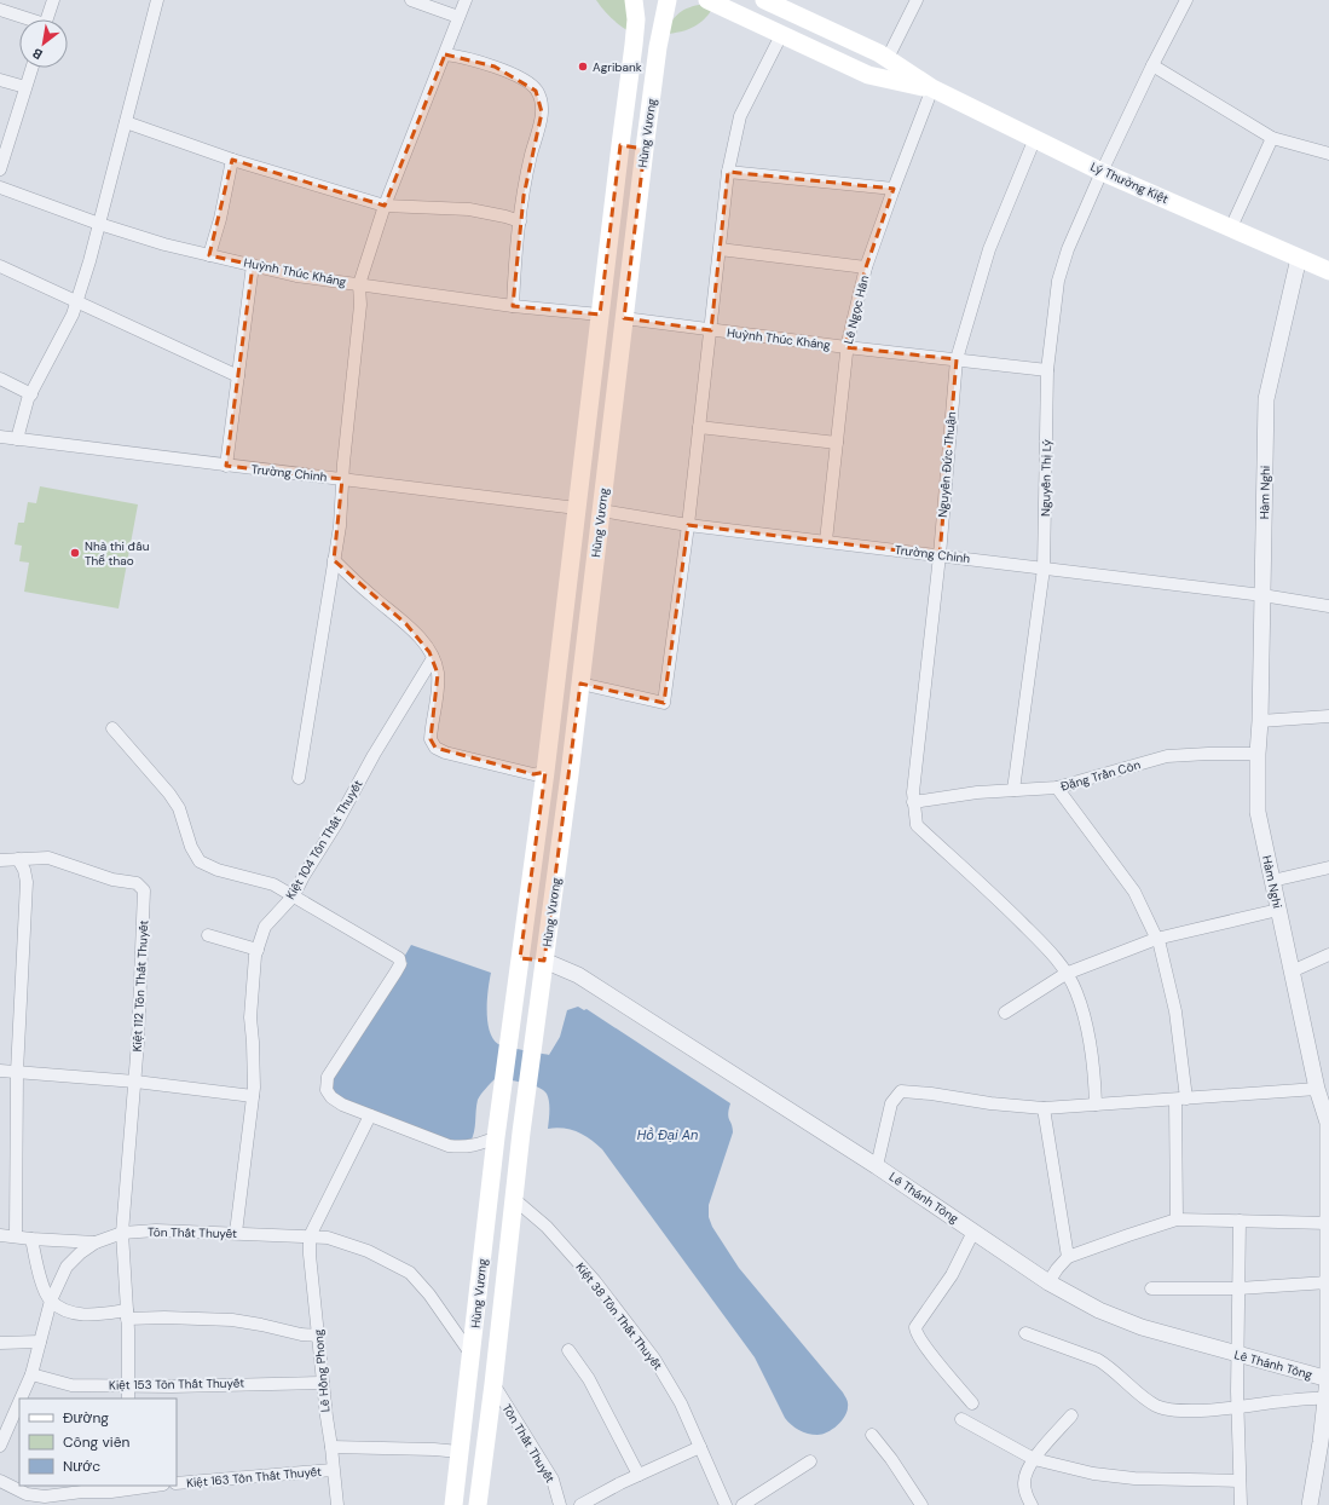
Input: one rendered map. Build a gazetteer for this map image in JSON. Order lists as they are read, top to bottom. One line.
{"streets":{"main road":["Hùng Vương","Lý Thường Kiệt"],"street":["Huỳnh Thúc Kháng","Lê Ngọc Hân","Nguyễn Đức Thuận","Trường Chinh","Nguyễn Thị Lý","Hàm Nghi","Đặng Trần Côn","Kiệt 104 Tôn Thất Thuyết","Kiệt 112 Tôn Thất Thuyết","Lê Thánh Tông","Tôn Thất Thuyết","Kiệt 38 Tôn Thất Thuyết","Lê Hồng Phong","Kiệt 153 Tôn Thất Thuyết","Kiệt 163 Tôn Thất Thuyết"]},"crossings":[["Hùng Vương","Huỳnh Thúc Kháng"],["Hùng Vương","Trường Chinh"],["Hùng Vương","Lê Thánh Tông"],["Hùng Vương","Tôn Thất Thuyết"],["Hùng Vương","Kiệt 38 Tôn Thất Thuyết"],["Lý Thường Kiệt","Lê Ngọc Hân"],["Lý Thường Kiệt","Nguyễn Đức Thuận"],["Lý Thường Kiệt","Nguyễn Thị Lý"],["Lý Thường Kiệt","Hàm Nghi"],["Huỳnh Thúc Kháng","Lê Ngọc Hân"],["Huỳnh Thúc Kháng","Nguyễn Đức Thuận"],["Huỳnh Thúc Kháng","Nguyễn Thị Lý"],["Lê Ngọc Hân","Trường Chinh"],["Nguyễn Đức Thuận","Trường Chinh"],["Nguyễn Đức Thuận","Đặng Trần Côn"],["Trường Chinh","Nguyễn Thị Lý"],["Trường Chinh","Hàm Nghi"],["Nguyễn Thị Lý","Đặng Trần Côn"],["Hàm Nghi","Đặng Trần Côn"],["Hàm Nghi","Lê Thánh Tông"],["Kiệt 104 Tôn Thất Thuyết","Tôn Thất Thuyết"],["Kiệt 112 Tôn Thất Thuyết","Tôn Thất Thuyết"],["Kiệt 112 Tôn Thất Thuyết","Kiệt 153 Tôn Thất Thuyết"],["Tôn Thất Thuyết","Lê Hồng Phong"],["Tôn Thất Thuyết","Kiệt 153 Tôn Thất Thuyết"],["Lê Hồng Phong","Kiệt 153 Tôn Thất Thuyết"],["Lê Hồng Phong","Kiệt 163 Tôn Thất Thuyết"]],"water":["Hồ Đại An"],"places":["Agribank","Nhà thi đấu Thể thao"],"legend":["Đường","Công viên","Nước"],"north":"bottom left"}
